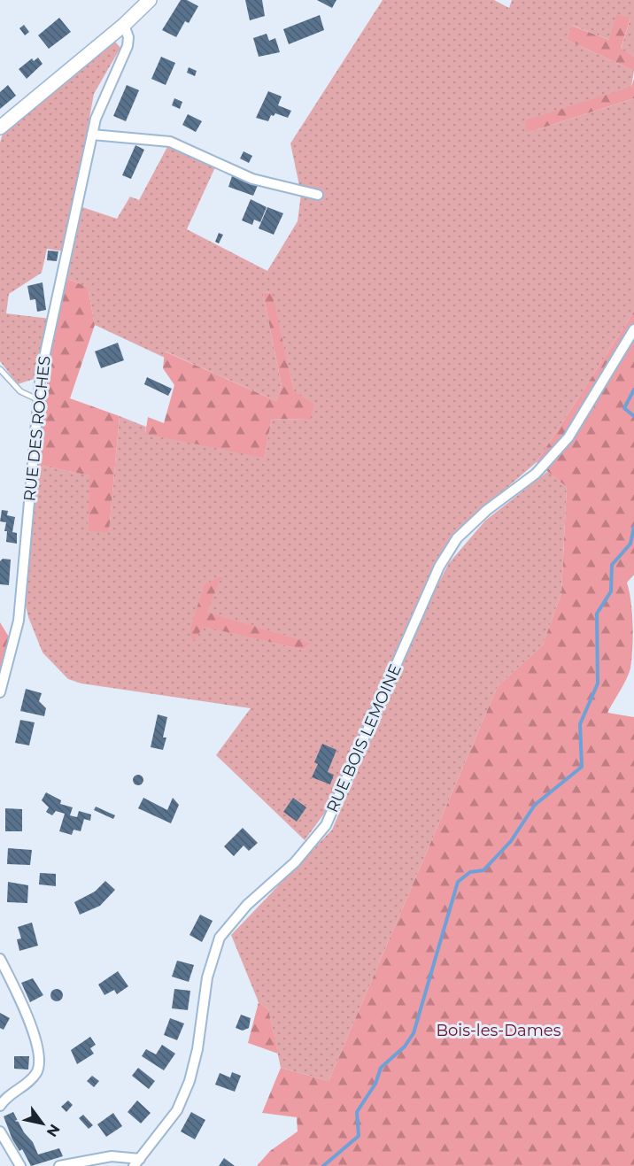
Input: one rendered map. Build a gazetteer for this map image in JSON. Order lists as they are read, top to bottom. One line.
{"streets":{"street":["RUE DES ROCHES","RUE BOIS LEMOINE"]},"parks":["Bois-les-Dames"],"north":"bottom right"}
